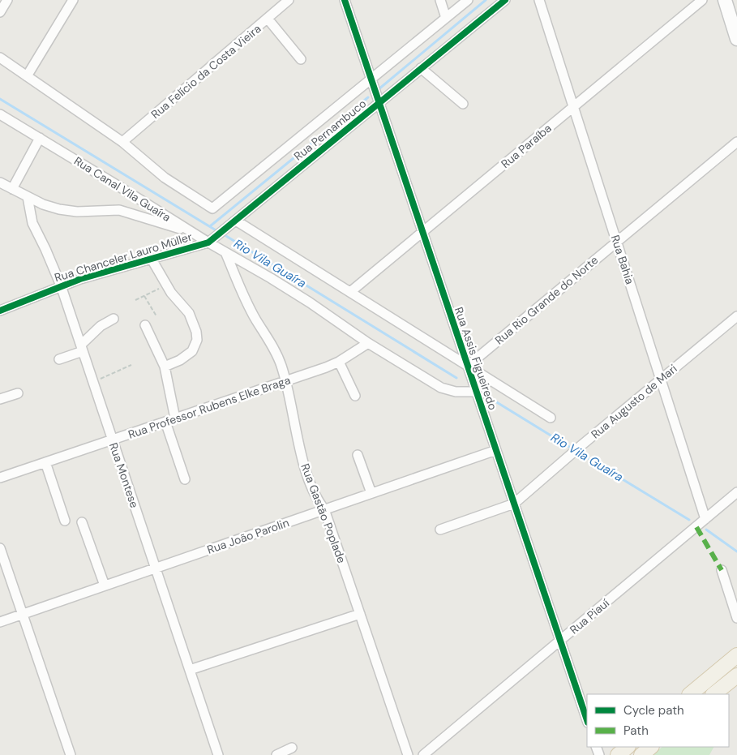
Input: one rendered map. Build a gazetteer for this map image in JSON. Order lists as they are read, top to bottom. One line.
{"streets":{"street":["Rua Felício da Costa Vieira","Rua Pernambuco","Rua Paraíba","Rua Canal Vila Guaíra","Rua Chanceler Lauro Müller","Rua Bahia","Rua Rio Grande do Norte","Rua Assis Figueiredo","Rua Augusto de Mari","Rua Professor Rubens Elke Braga","Rua Montese","Rua Gastão Poplade","Rua João Parolin","Rua Piauí"]},"crossings":[["Rua Felício da Costa Vieira","Rua Pernambuco"],["Rua Pernambuco","Rua Canal Vila Guaíra"],["Rua Pernambuco","Rua Chanceler Lauro Müller"],["Rua Pernambuco","Rua Assis Figueiredo"],["Rua Paraíba","Rua Bahia"],["Rua Paraíba","Rua Assis Figueiredo"],["Rua Canal Vila Guaíra","Rua Chanceler Lauro Müller"],["Rua Canal Vila Guaíra","Rua Assis Figueiredo"],["Rua Canal Vila Guaíra","Rua Professor Rubens Elke Braga"],["Rua Canal Vila Guaíra","Rua Gastão Poplade"],["Rua Chanceler Lauro Müller","Rua Montese"],["Rua Bahia","Rua Rio Grande do Norte"],["Rua Bahia","Rua Augusto de Mari"],["Rua Bahia","Rua Piauí"],["Rua Rio Grande do Norte","Rua Assis Figueiredo"],["Rua Assis Figueiredo","Rua Augusto de Mari"],["Rua Assis Figueiredo","Rua João Parolin"],["Rua Assis Figueiredo","Rua Piauí"],["Rua Professor Rubens Elke Braga","Rua Montese"],["Rua Professor Rubens Elke Braga","Rua Gastão Poplade"],["Rua Montese","Rua João Parolin"],["Rua Gastão Poplade","Rua João Parolin"]],"water":["Rio Vila Guaíra"],"legend":["Cycle path","Path"]}
